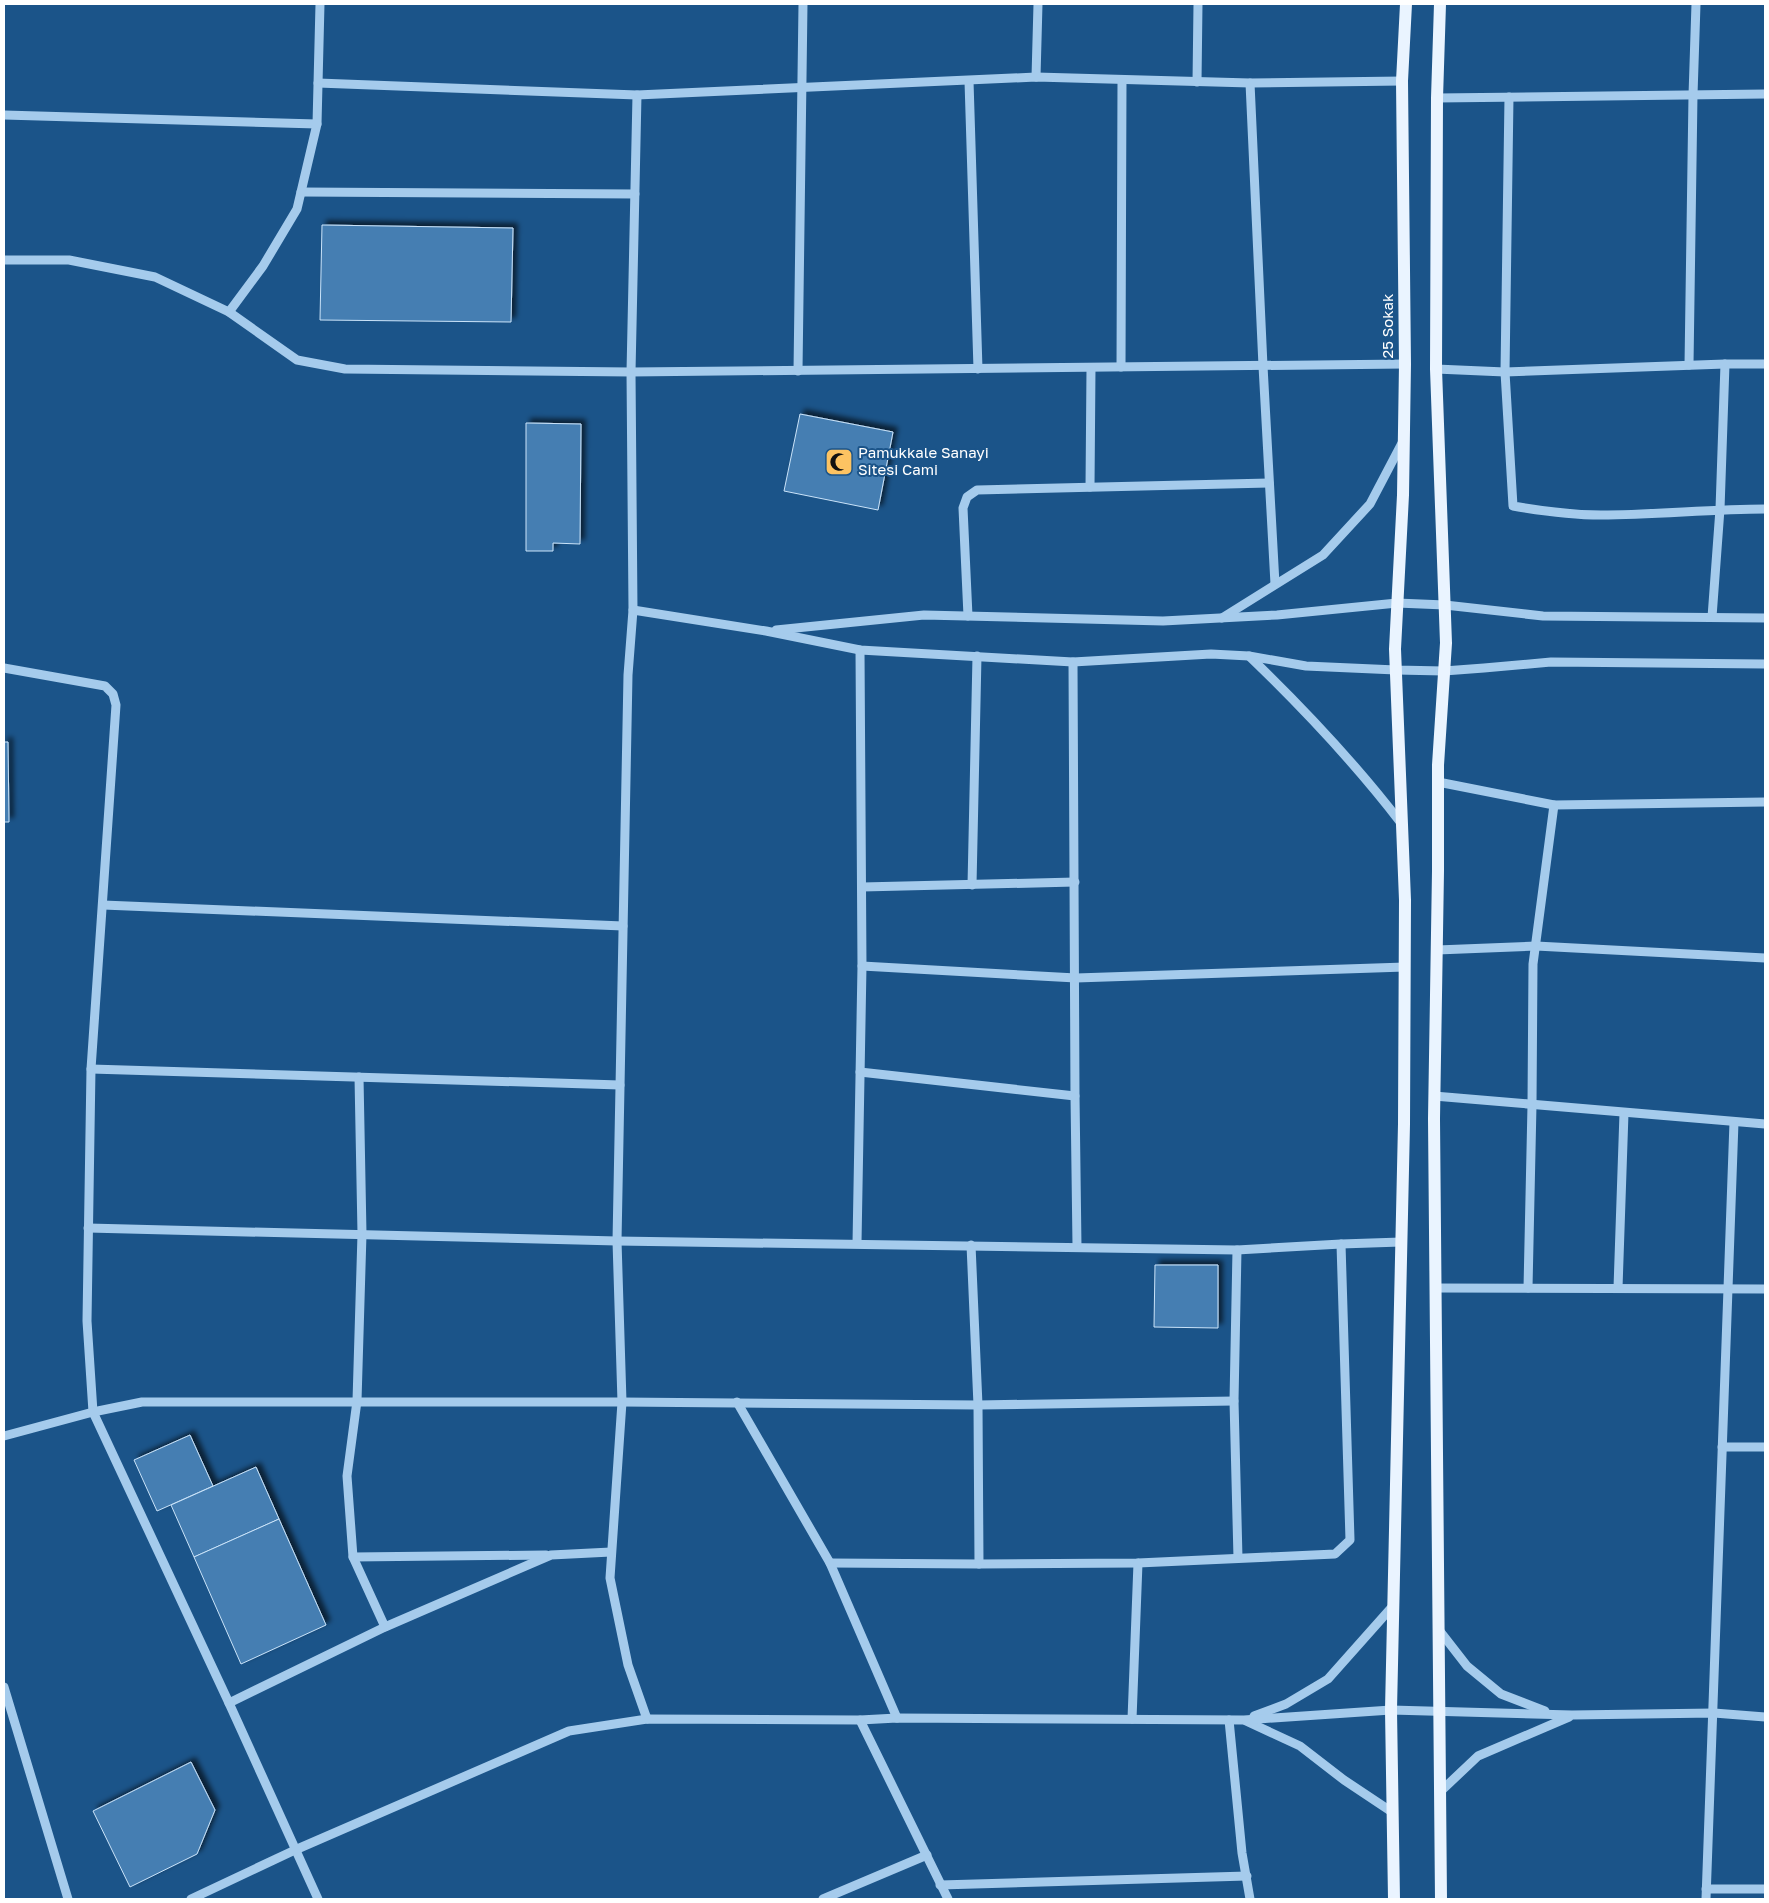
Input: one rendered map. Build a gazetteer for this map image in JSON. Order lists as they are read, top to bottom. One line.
{"streets":{"main road":["25 Sokak"]},"places":{"mosque":["Pamukkale Sanayi Sitesi Cami"]}}
